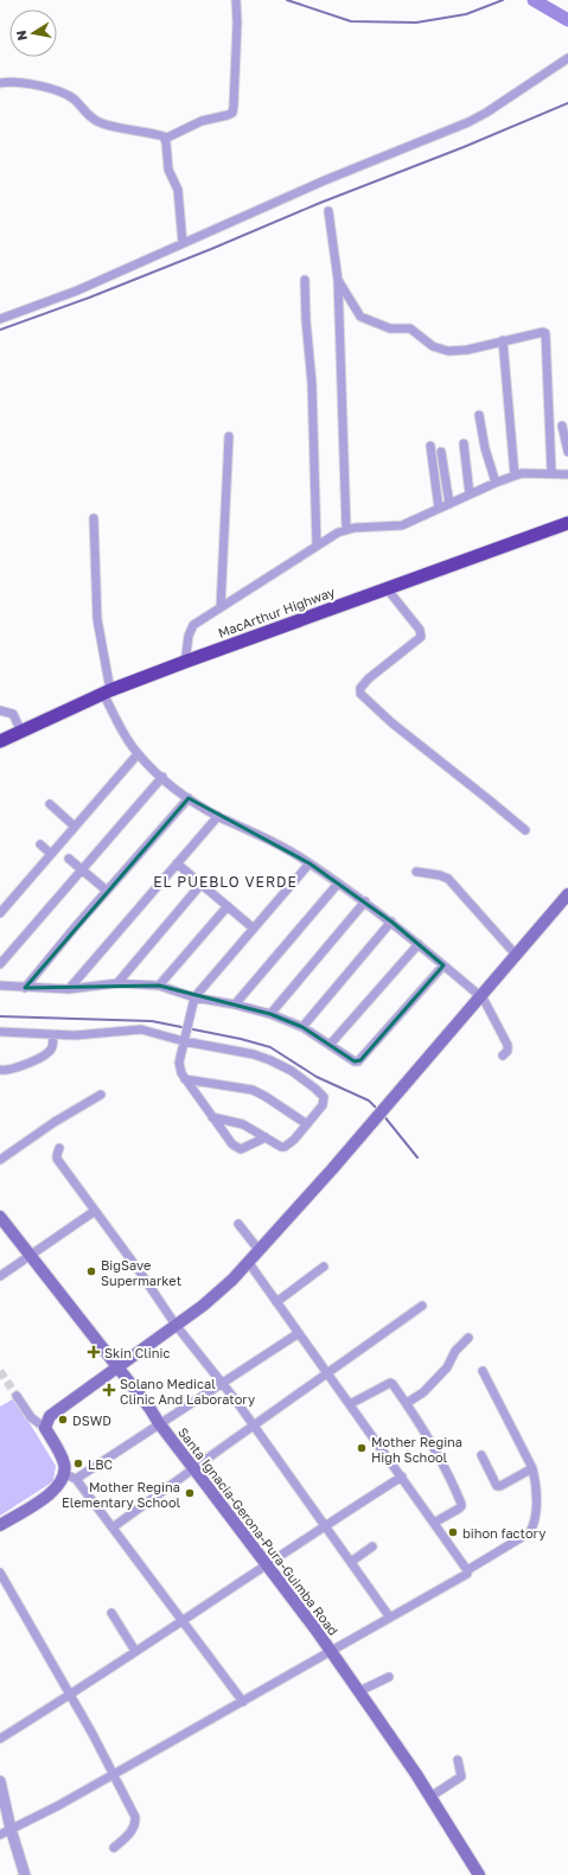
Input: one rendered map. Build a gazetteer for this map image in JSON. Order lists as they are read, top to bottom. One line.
{"streets":{"highway":["MacArthur Highway"],"main road":["Santa Ignacia-Gerona-Pura-Guimba Road"]},"districts":["EL PUEBLO VERDE"],"places":{"other":["BigSave Supermarket","DSWD","Mother Regina High School","LBC","Mother Regina Elementary School","bihon factory"],"health":["Skin Clinic","Solano Medical Clinic And Laboratory"]},"north":"left"}
